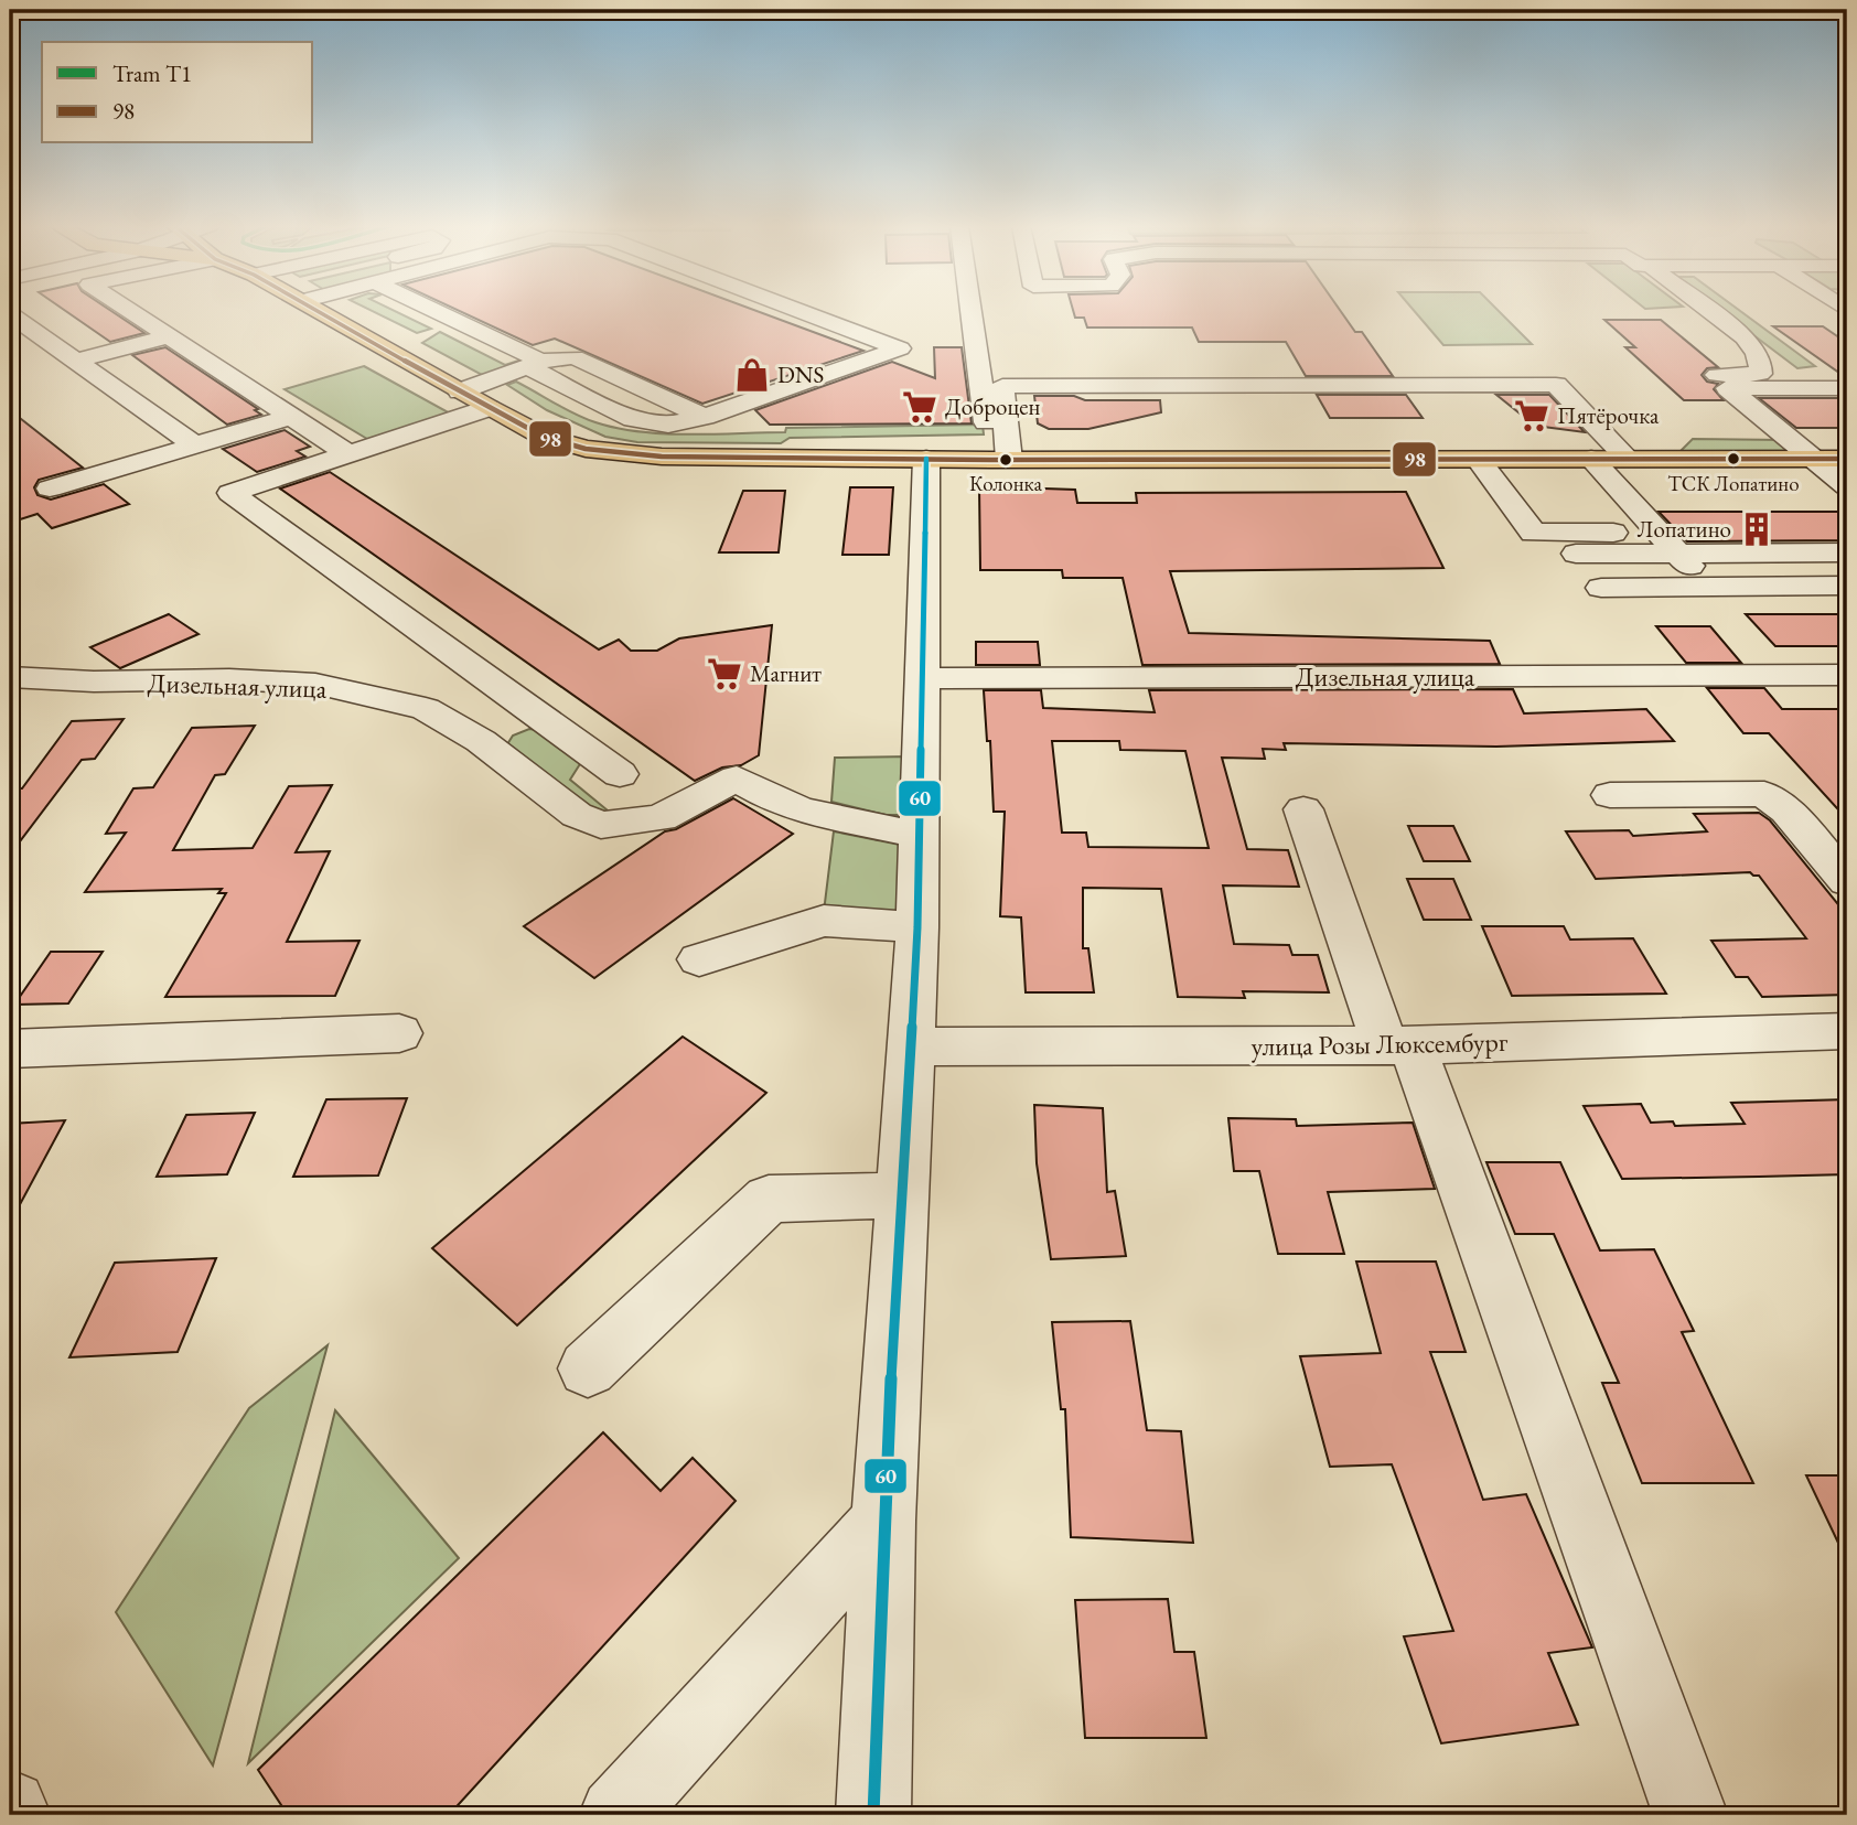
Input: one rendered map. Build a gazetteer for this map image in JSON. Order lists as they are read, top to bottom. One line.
{"streets":{"street":["Дизельная улица","улица Розы Люксембург"]},"places":{"shop":["DNS"],"supermarket":["Доброцен","Пятёрочка","Магнит"],"other":["ТСК Лопатино","Колонка"],"building":["Лопатино"]},"lines":["transit line 98","transit line 60"],"legend":["Tram T1","98"]}
